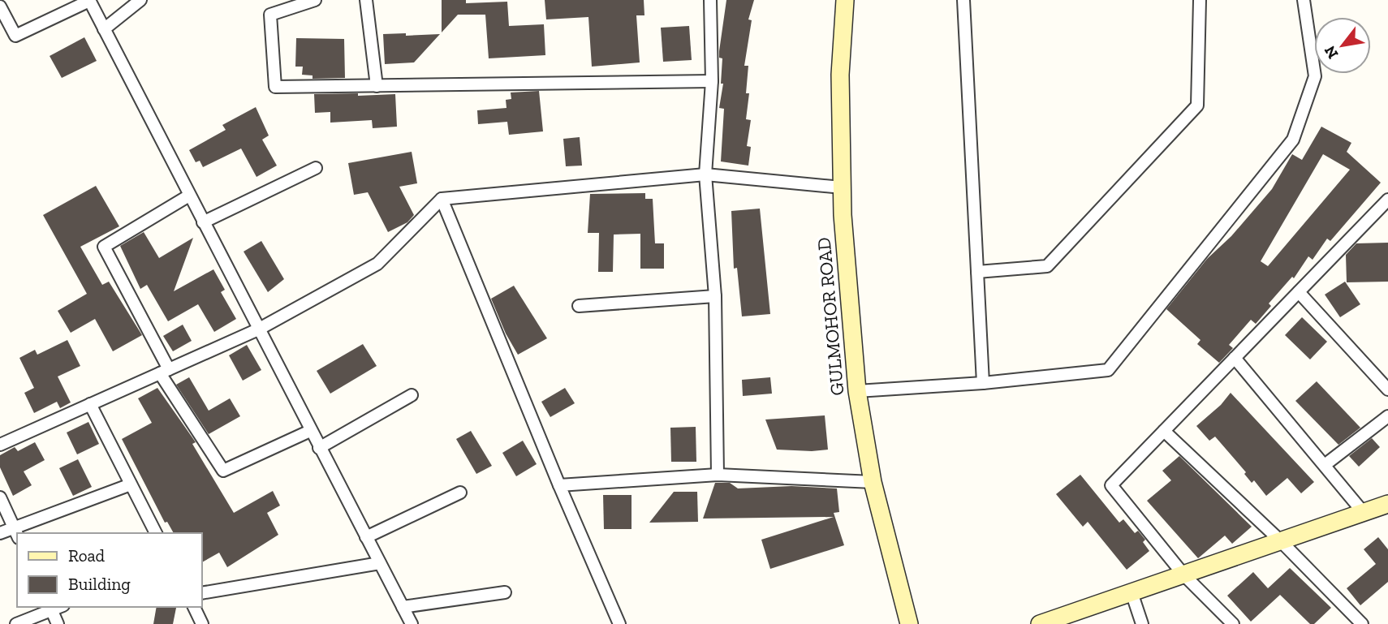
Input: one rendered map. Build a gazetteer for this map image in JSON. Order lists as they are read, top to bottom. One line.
{"streets":{"street":["GULMOHOR ROAD"]},"legend":["Road","Building"],"north":"bottom left"}
